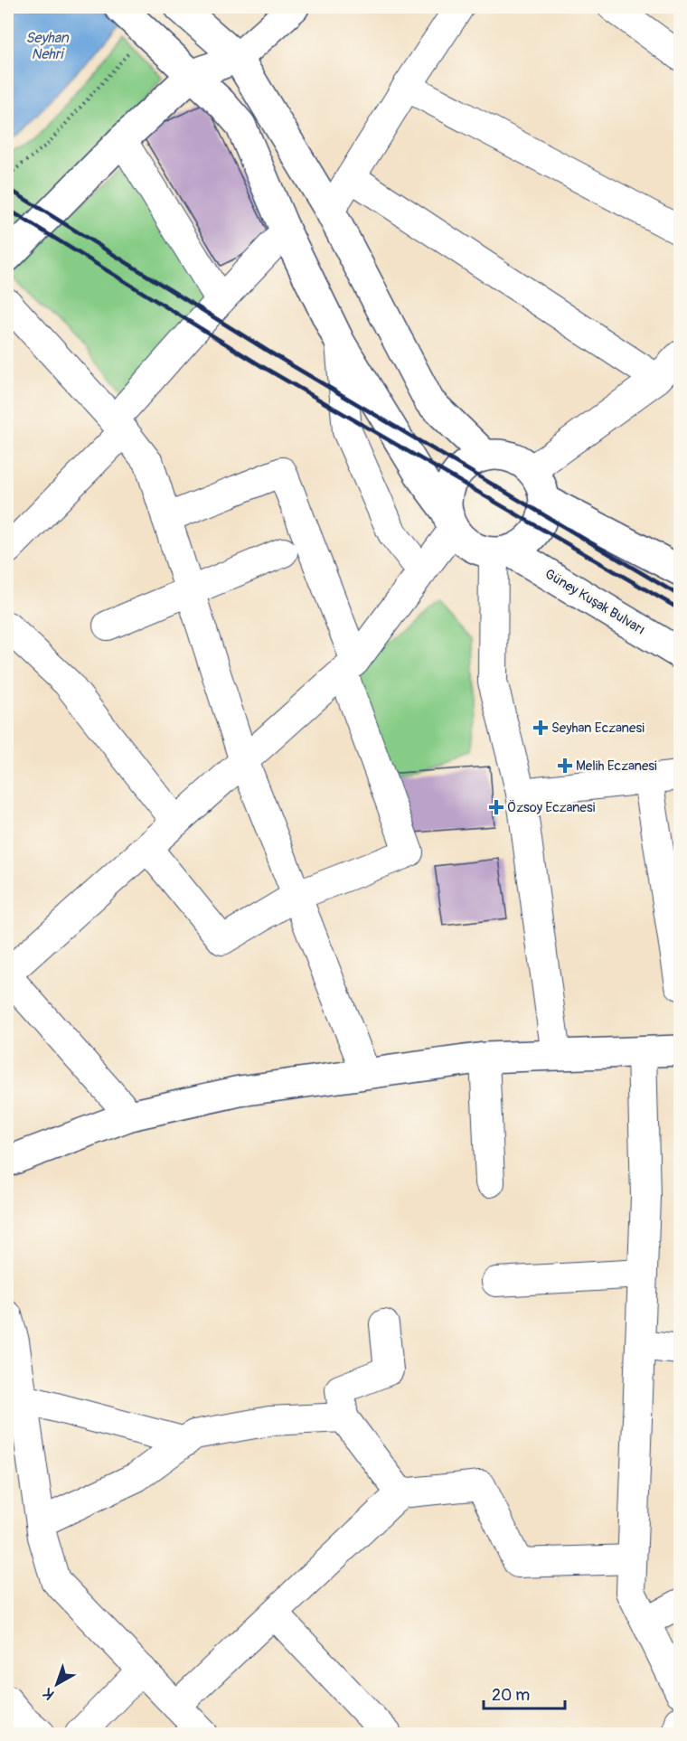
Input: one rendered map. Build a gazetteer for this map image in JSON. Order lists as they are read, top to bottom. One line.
{"streets":{"main road":["Güney Kuşak Bulvarı"]},"water":["Seyhan Nehri"],"places":{"health":["Seyhan Eczanesi","Melih Eczanesi","Özsoy Eczanesi"]},"scale_bar":"20 m","north":"bottom left"}
